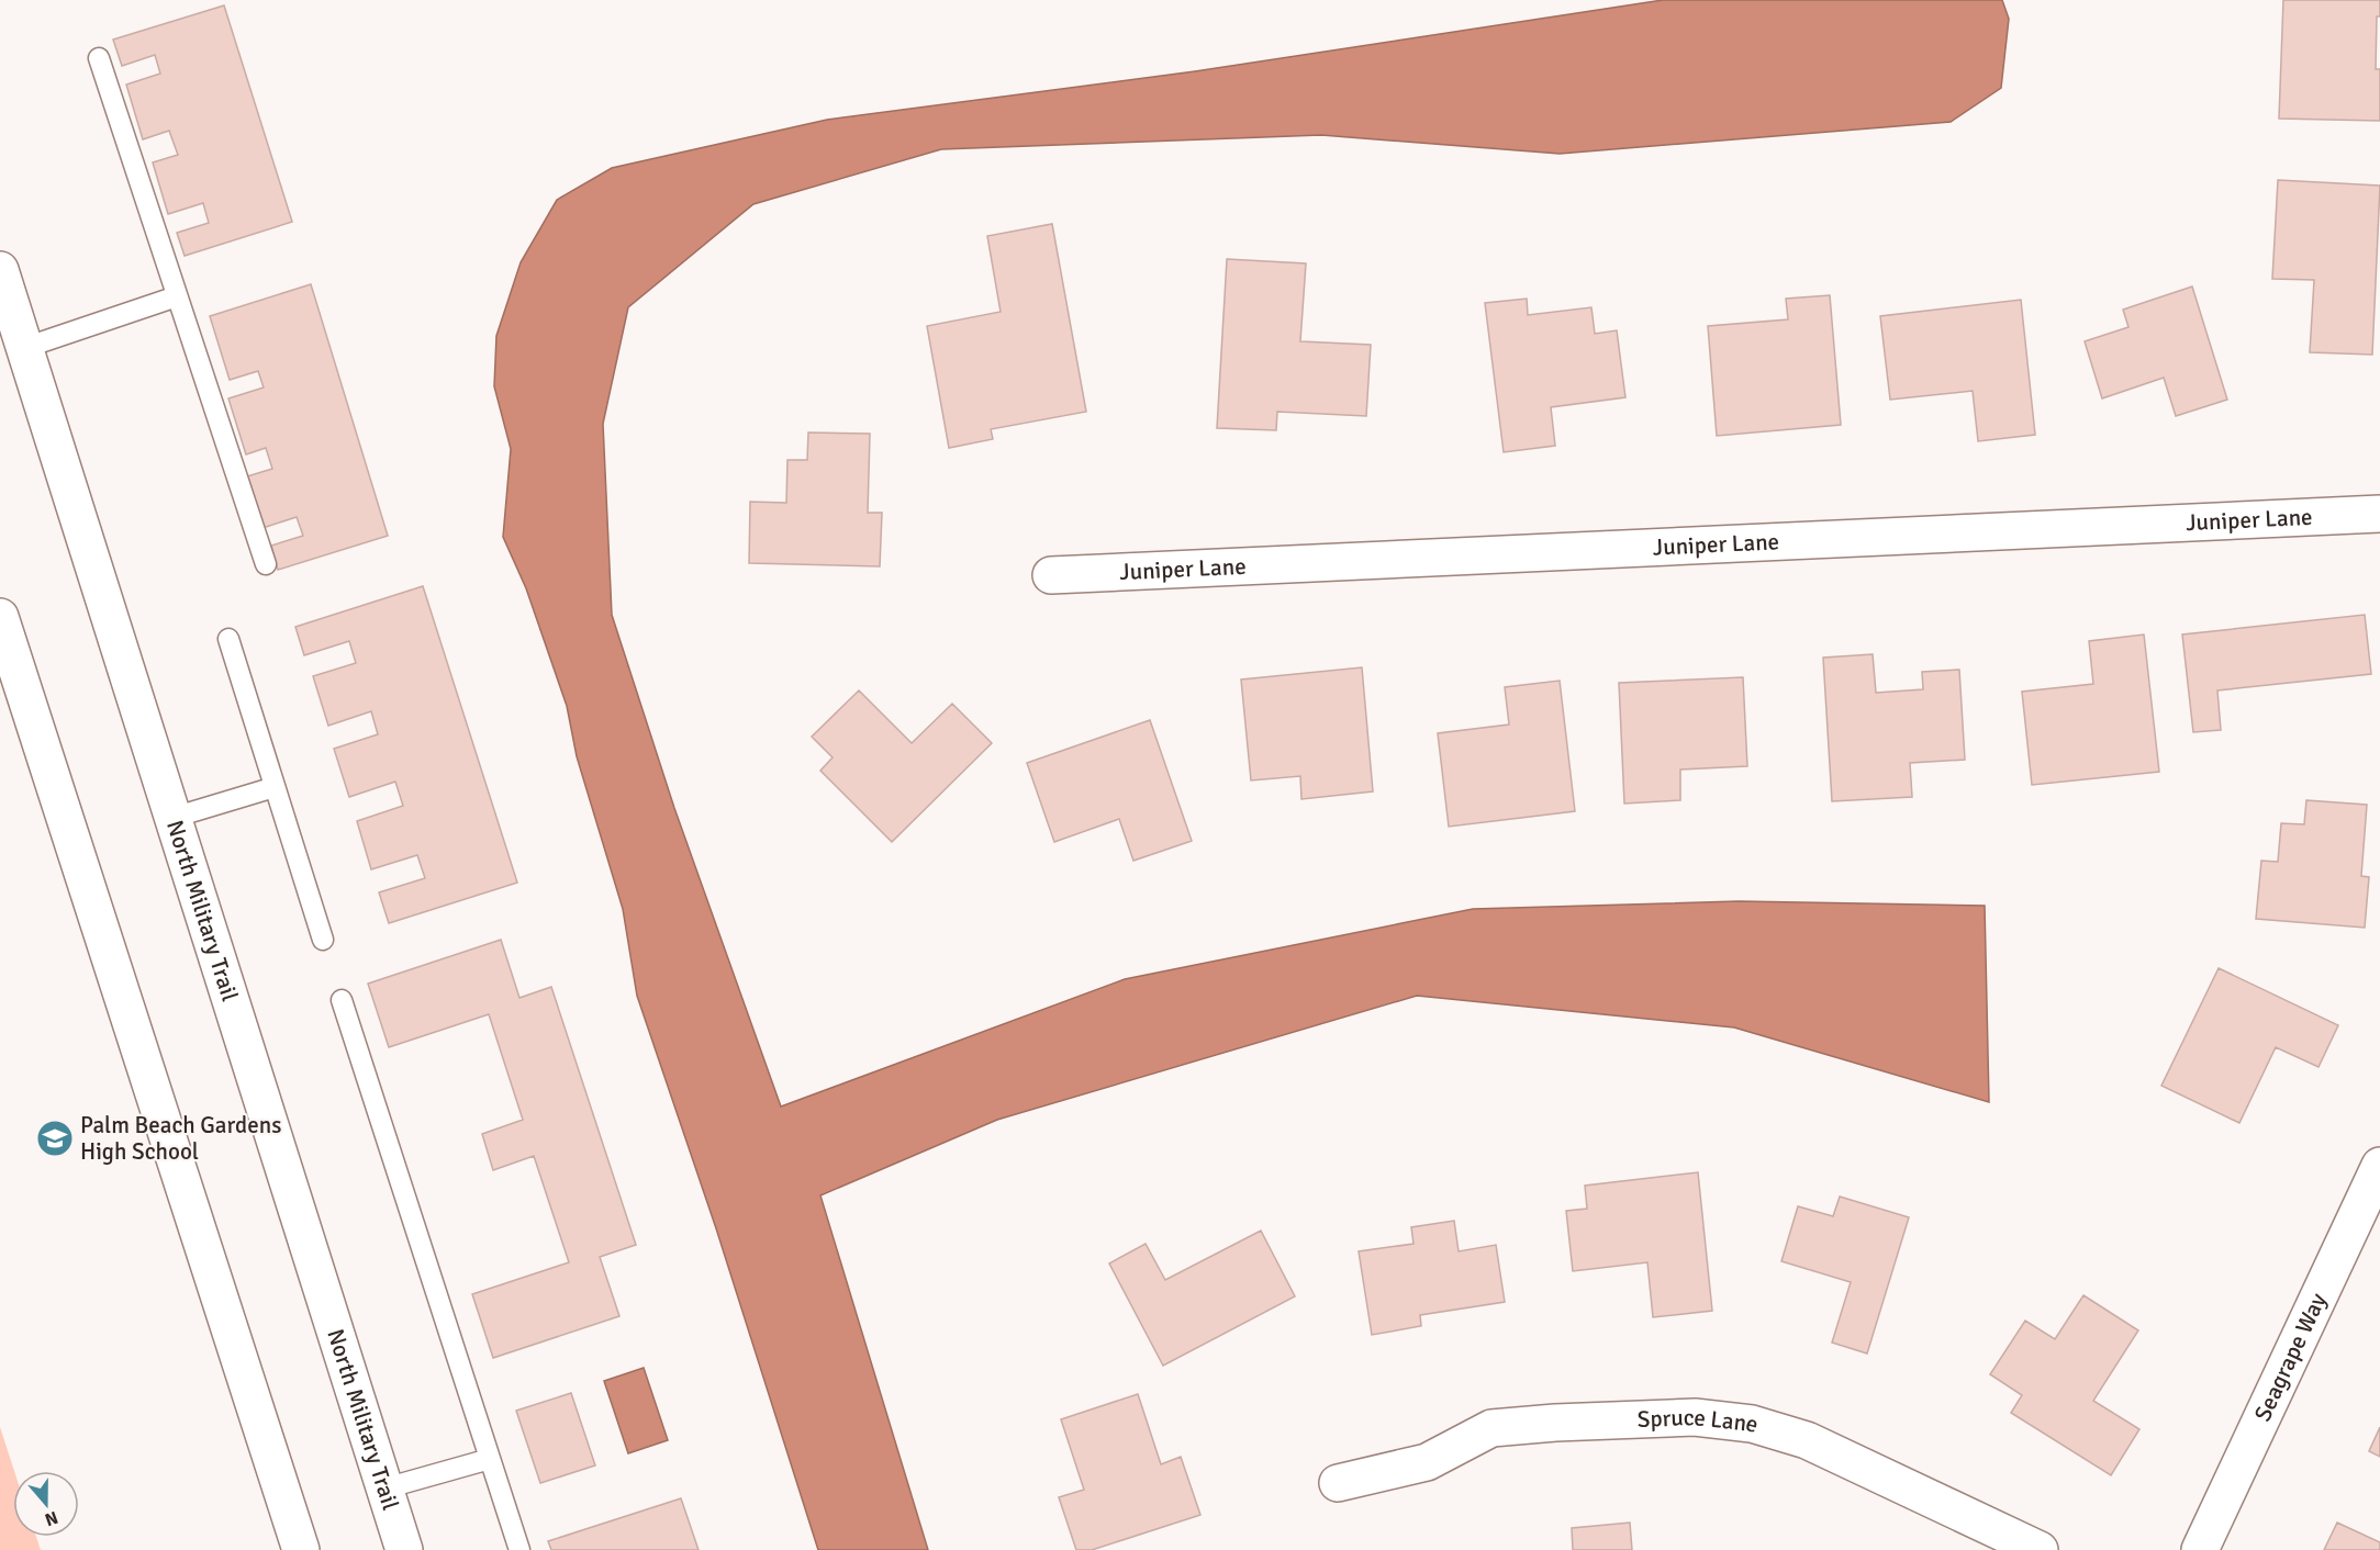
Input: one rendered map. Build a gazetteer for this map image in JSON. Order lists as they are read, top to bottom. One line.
{"streets":{"street":["Juniper Lane","North Military Trail","Seagrape Way","Spruce Lane"]},"places":{"school or university":["Palm Beach Gardens High School"]},"north":"bottom"}
